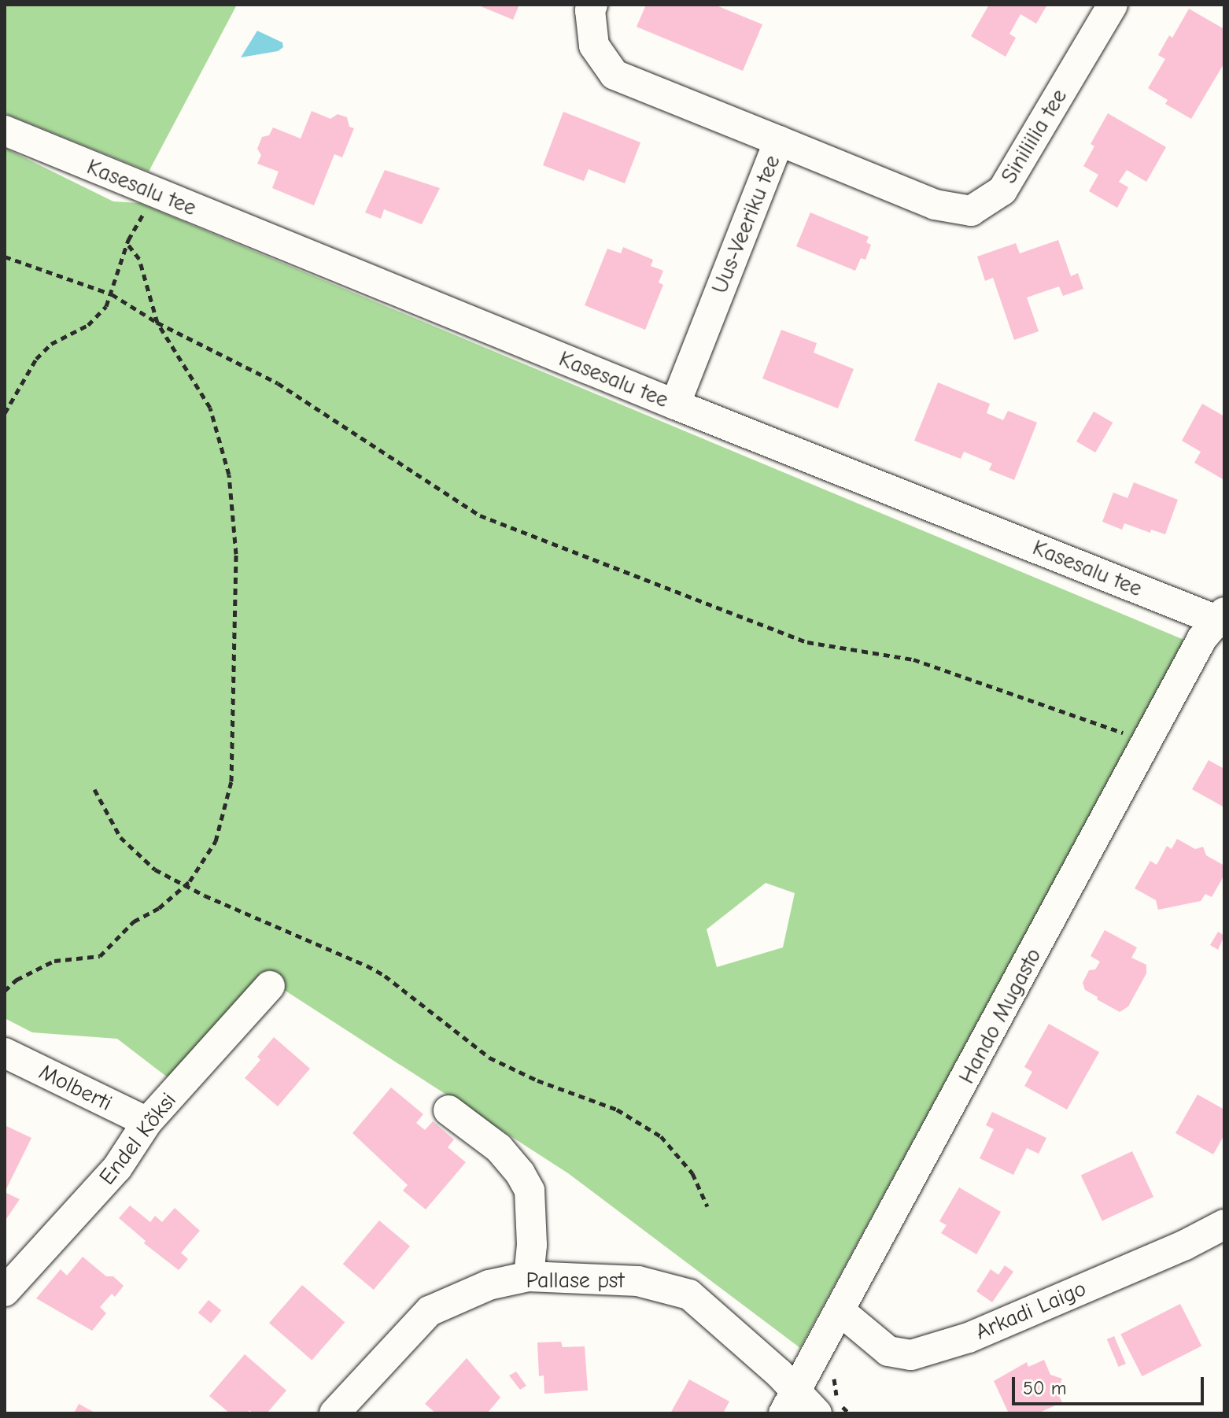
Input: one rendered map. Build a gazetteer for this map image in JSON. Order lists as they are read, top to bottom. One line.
{"streets":{"street":["Siniliilia tee","Kasesalu tee","Uus-Veeriku tee","Hando Mugasto","Molberti","Endel Kõksi","Pallase pst","Arkadi Laigo"]},"crossings":[["Siniliilia tee","Uus-Veeriku tee"],["Kasesalu tee","Uus-Veeriku tee"],["Kasesalu tee","Hando Mugasto"],["Hando Mugasto","Pallase pst"],["Hando Mugasto","Arkadi Laigo"],["Molberti","Endel Kõksi"]],"scale_bar":"50 m"}
